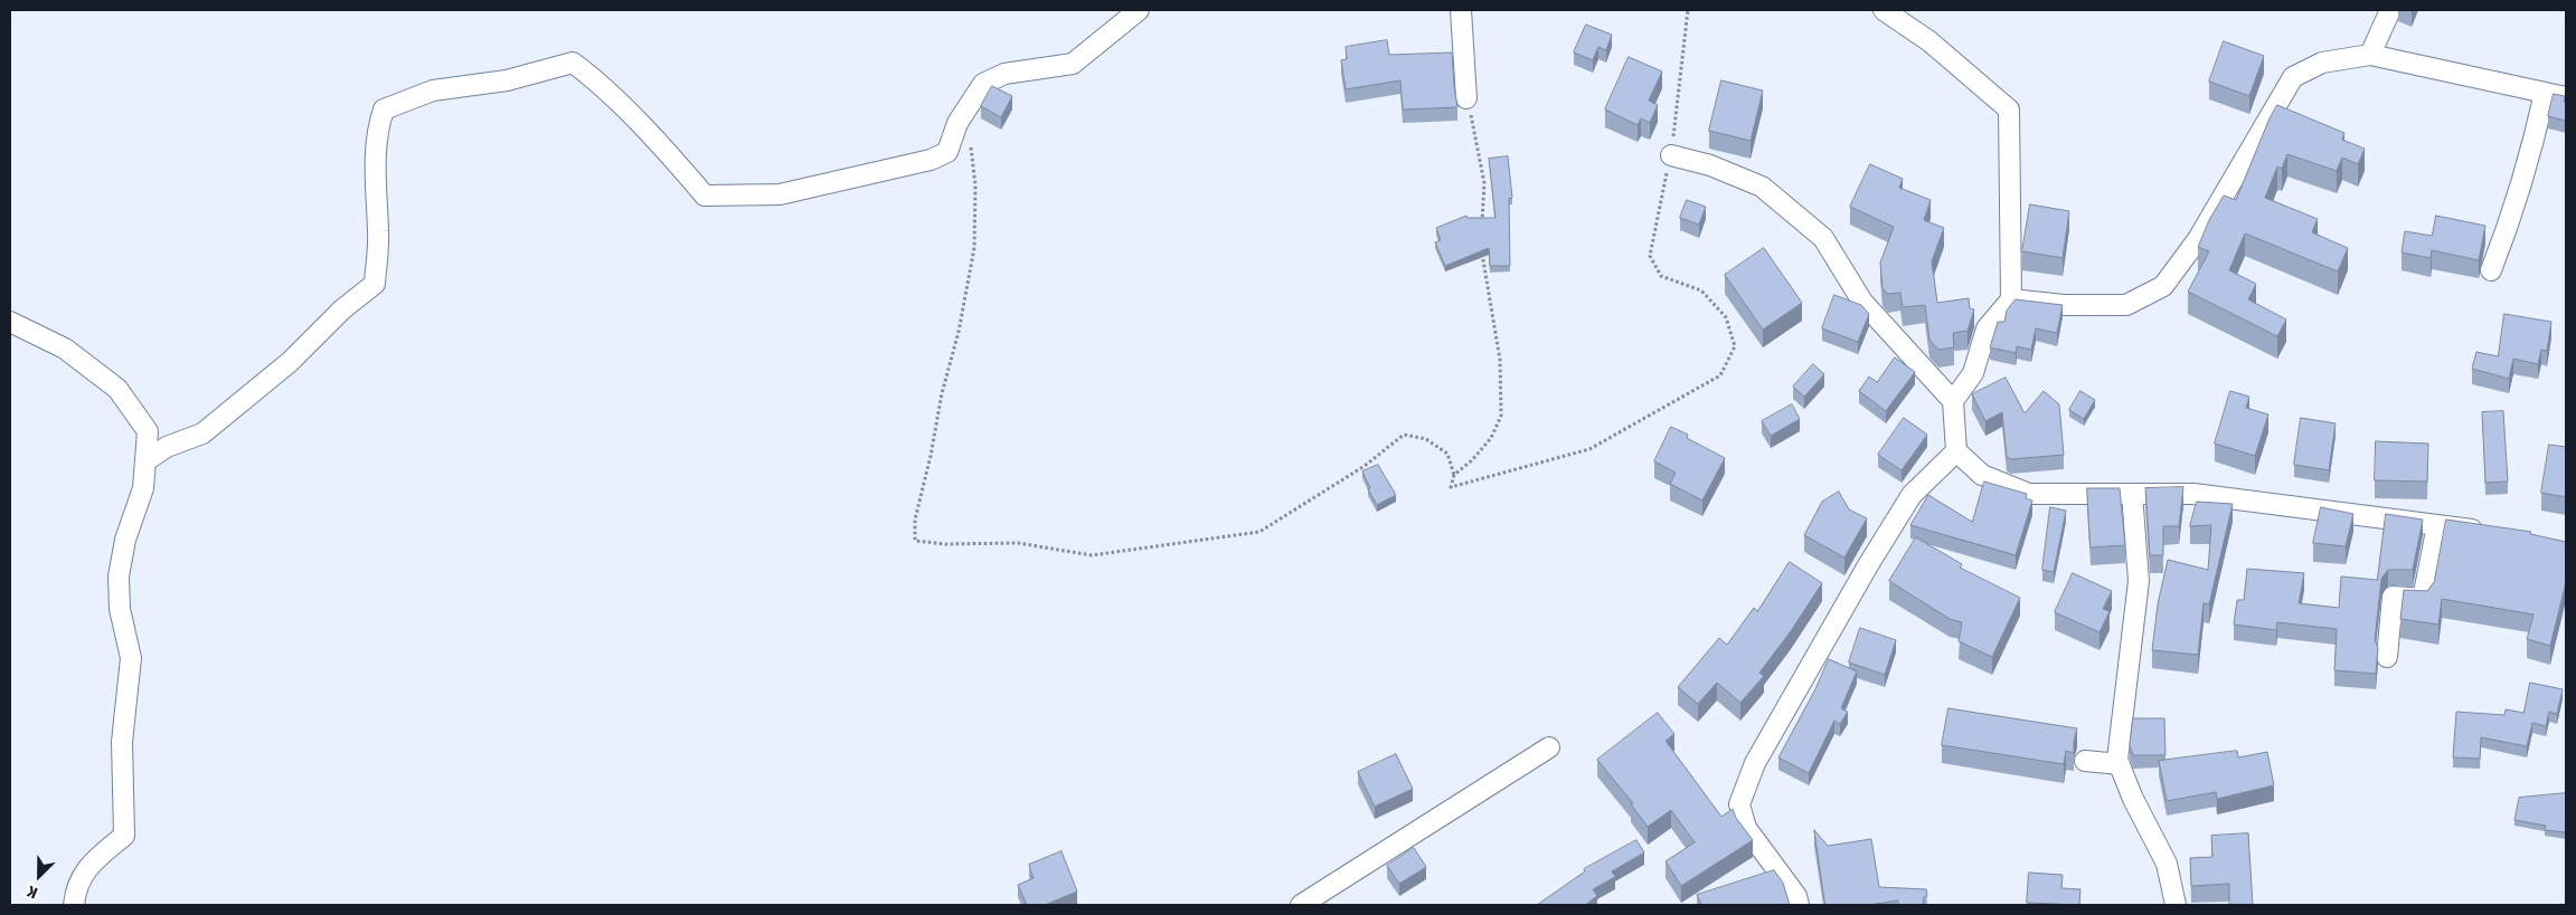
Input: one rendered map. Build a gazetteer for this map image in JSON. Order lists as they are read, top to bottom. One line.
{"north":"bottom left"}
